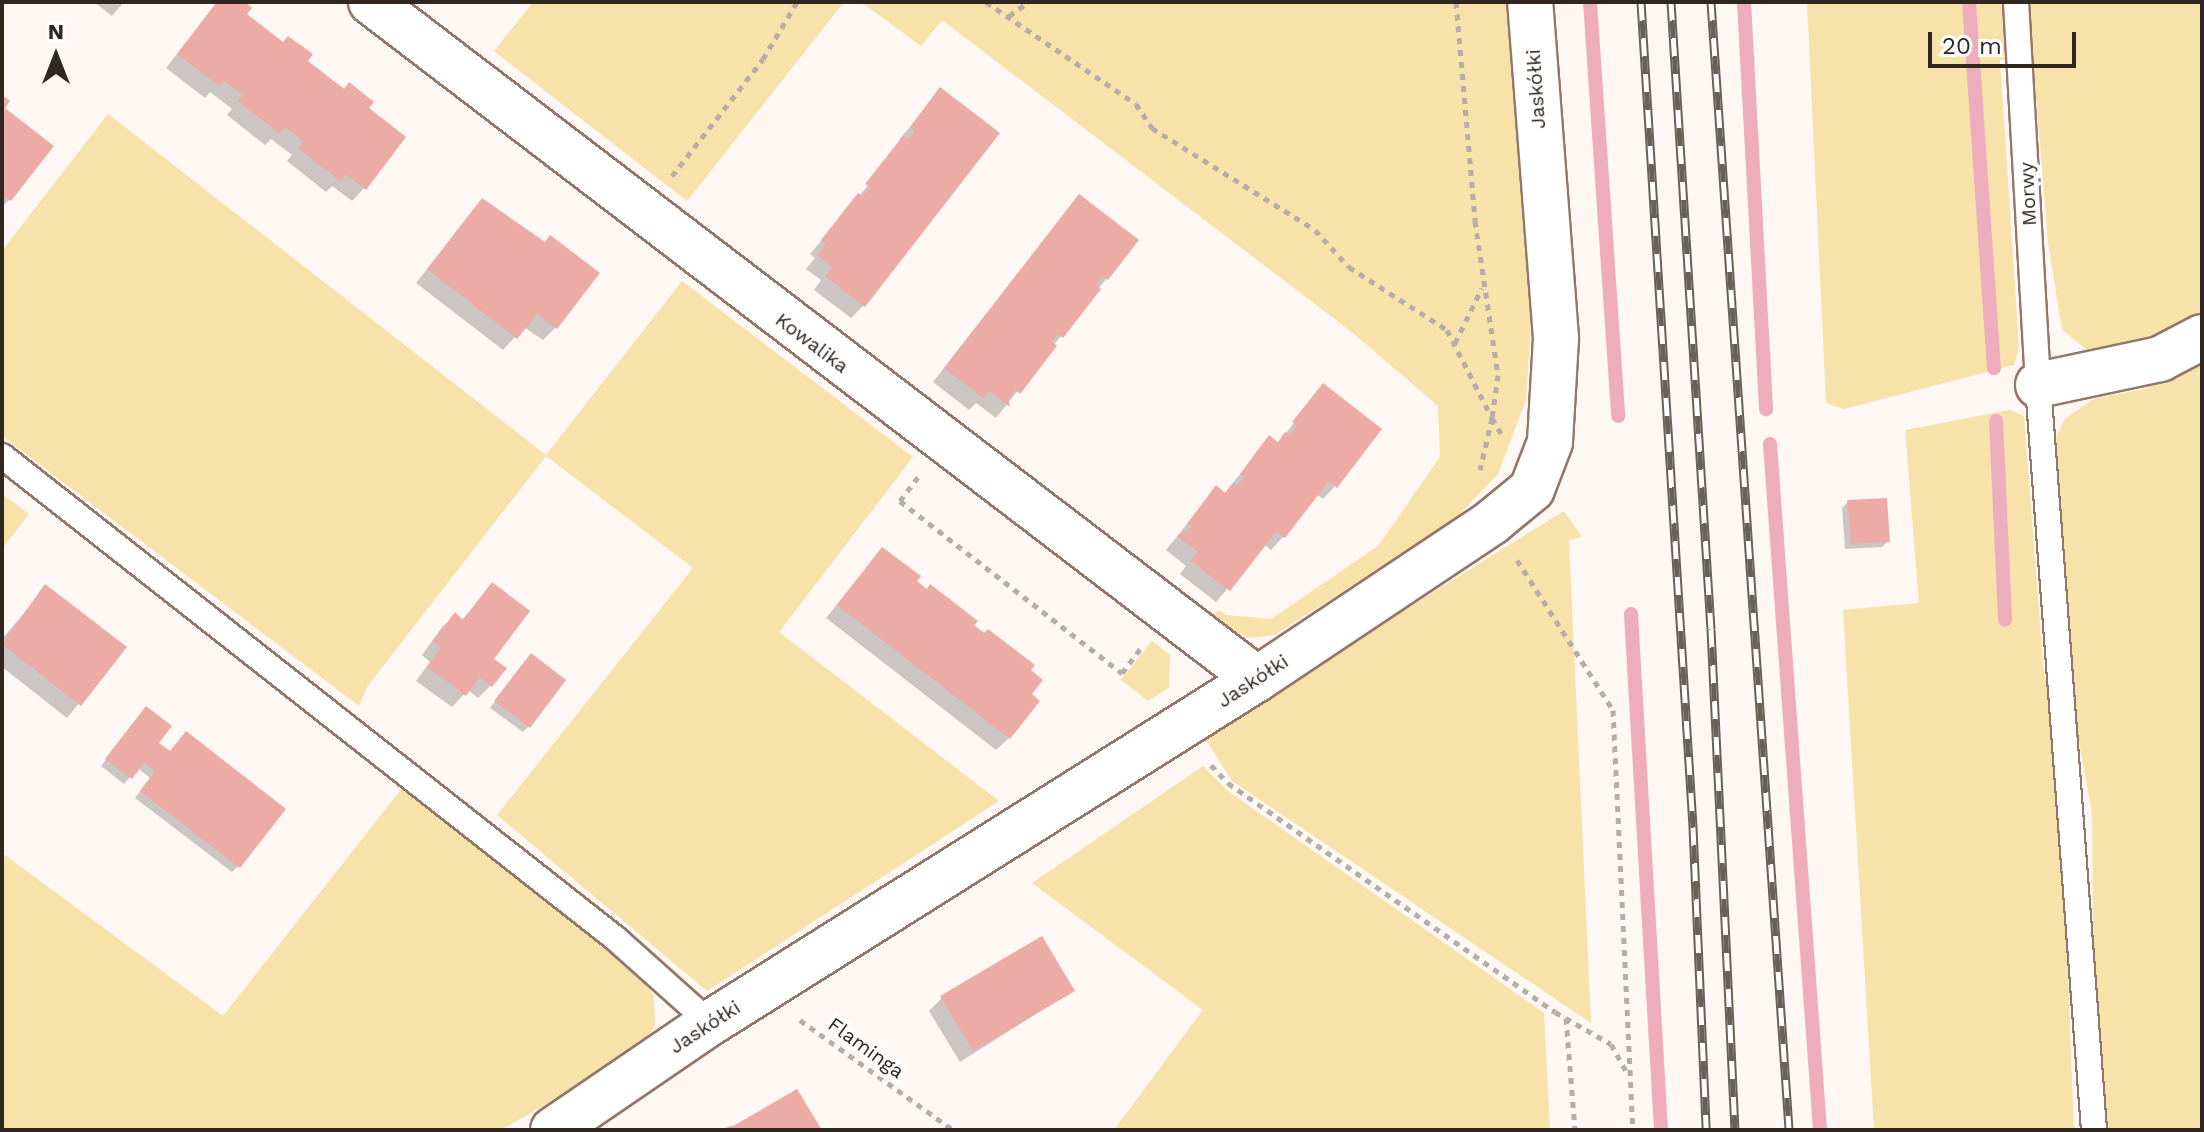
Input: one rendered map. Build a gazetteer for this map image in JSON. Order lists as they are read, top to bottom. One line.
{"streets":{"street":["Jaskółki","Kowalika"],"lane":["Morwy"],"path":["Flaminga"]},"crossings":[["Jaskółki","Kowalika"],["Jaskółki","Flaminga"]],"scale_bar":"20 m","north":"top"}
